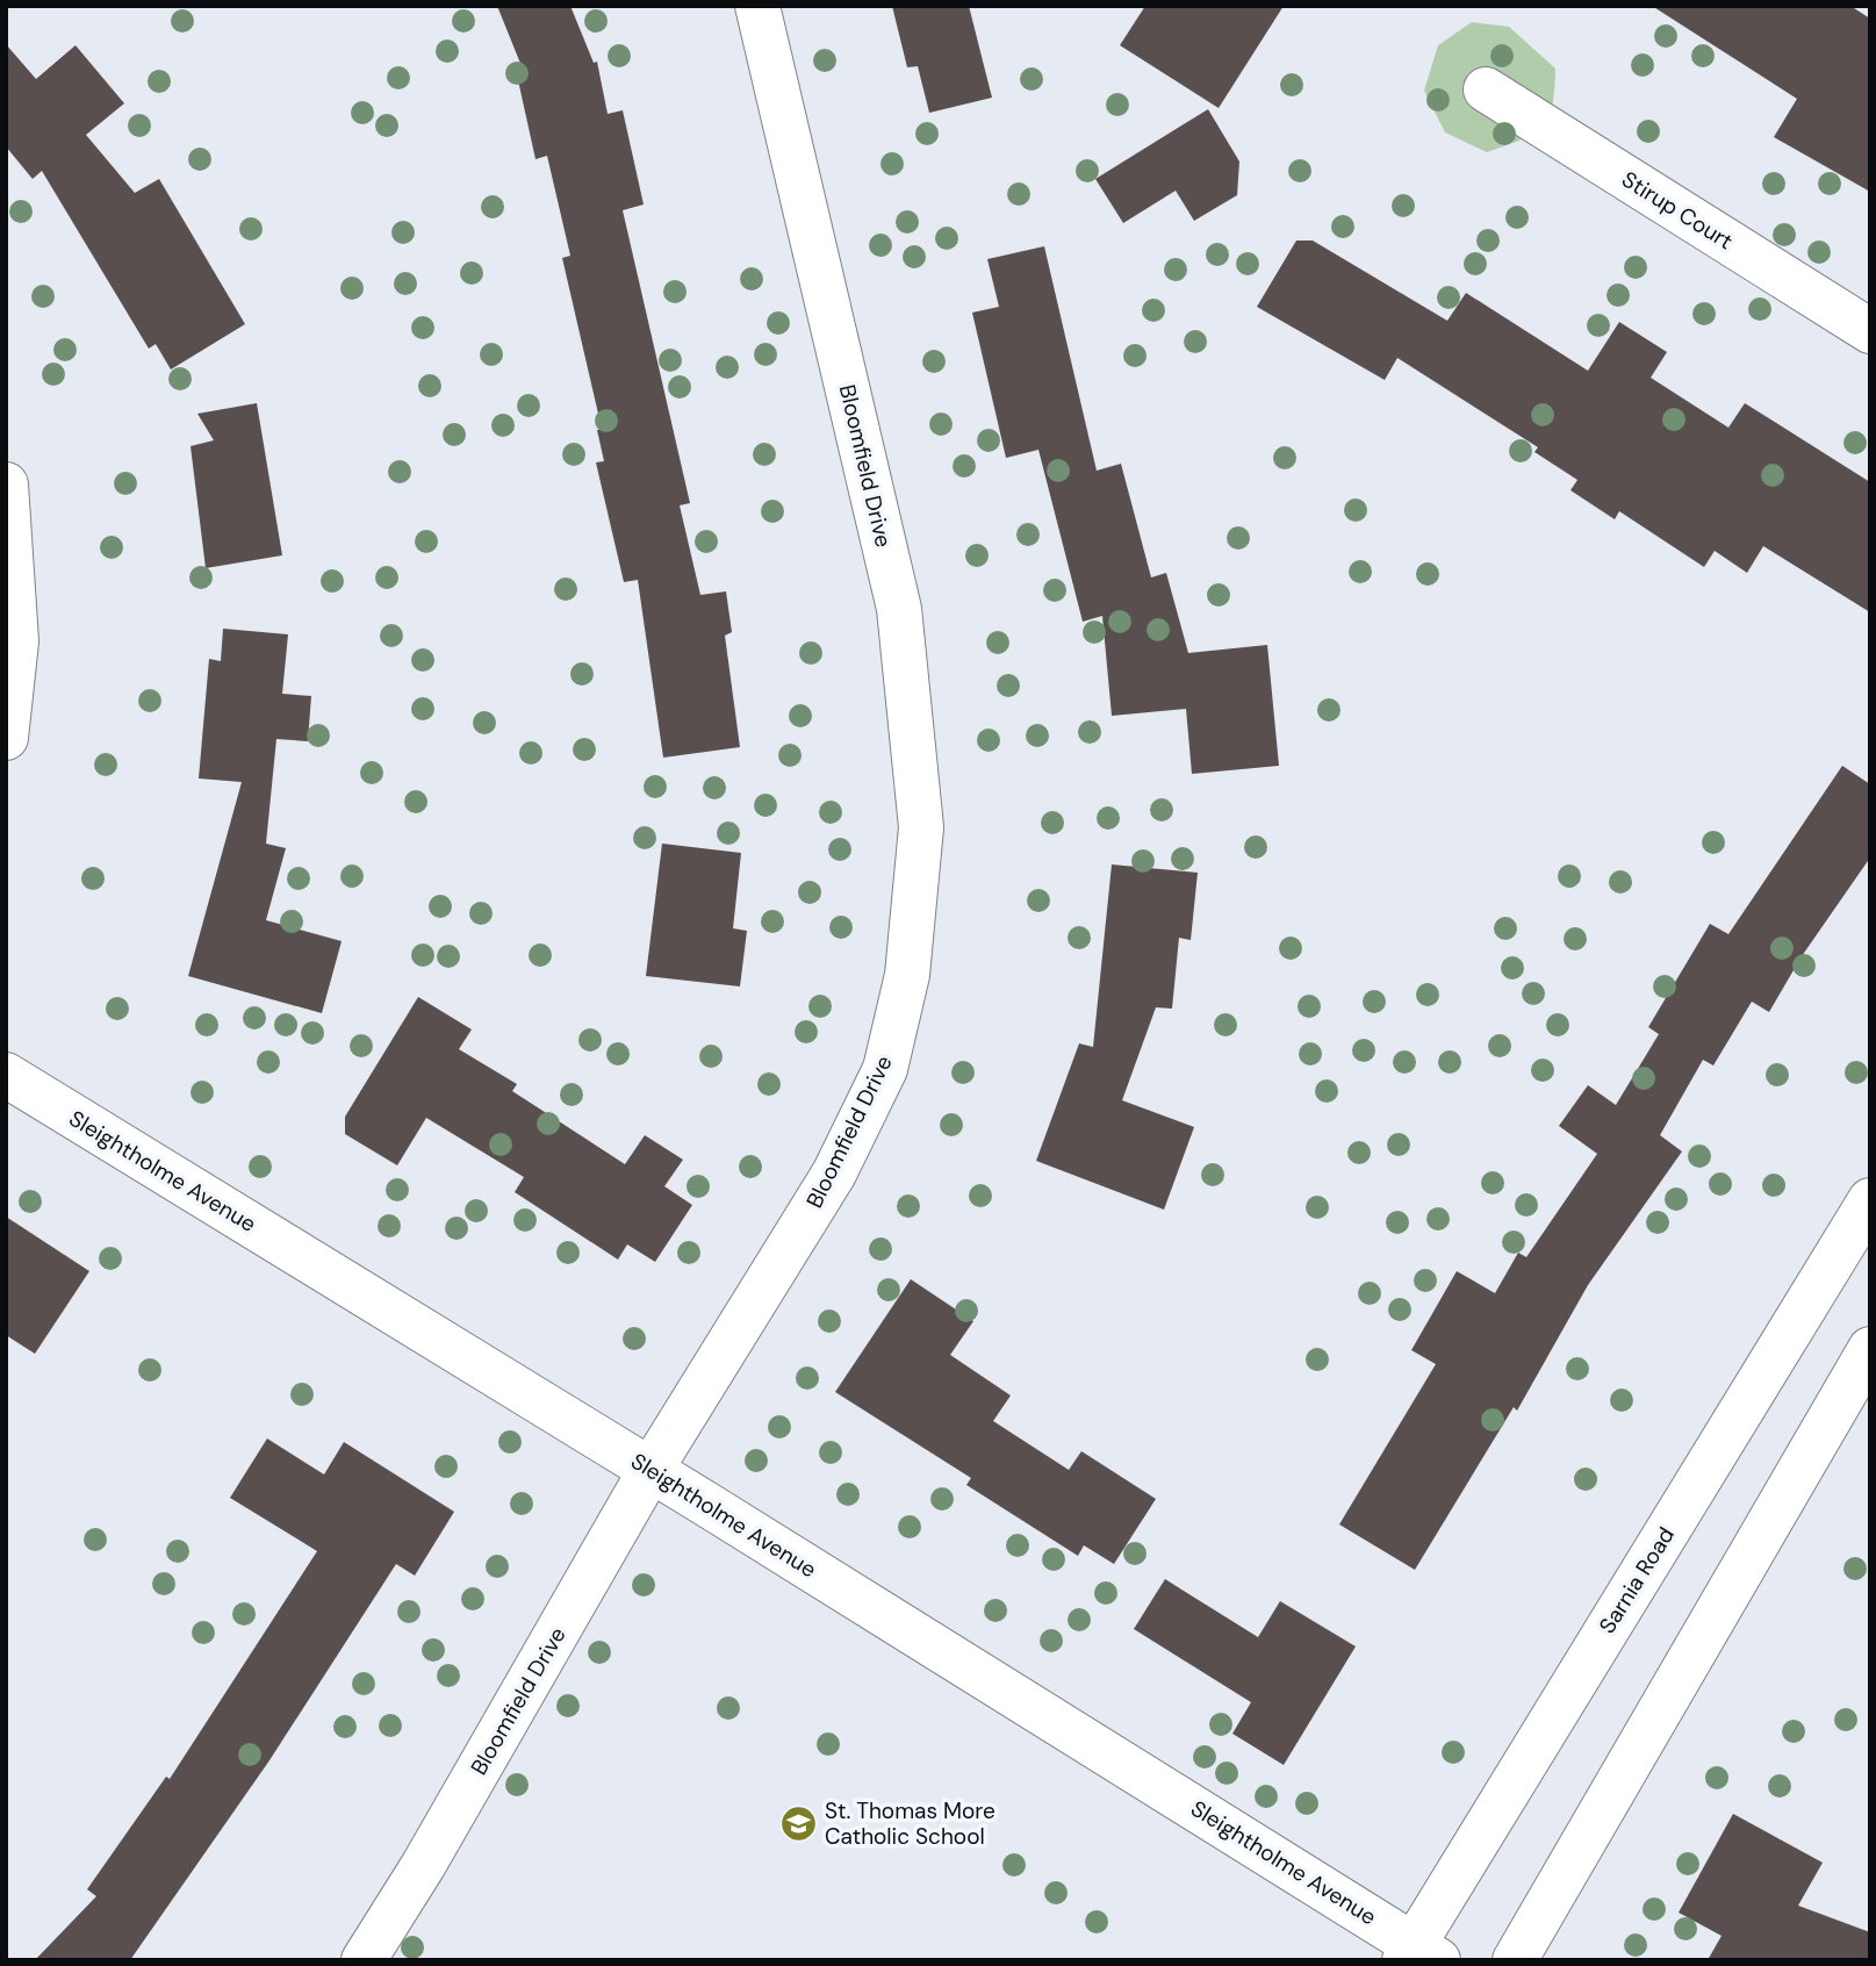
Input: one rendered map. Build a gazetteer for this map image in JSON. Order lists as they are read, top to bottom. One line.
{"streets":{"street":["Stirup Court","Bloomfield Drive","Sleightholme Avenue","Sarnia Road"]},"crossings":[["Bloomfield Drive","Sleightholme Avenue"],["Sleightholme Avenue","Sarnia Road"]],"places":{"school or university":["St. Thomas More Catholic School"]}}
